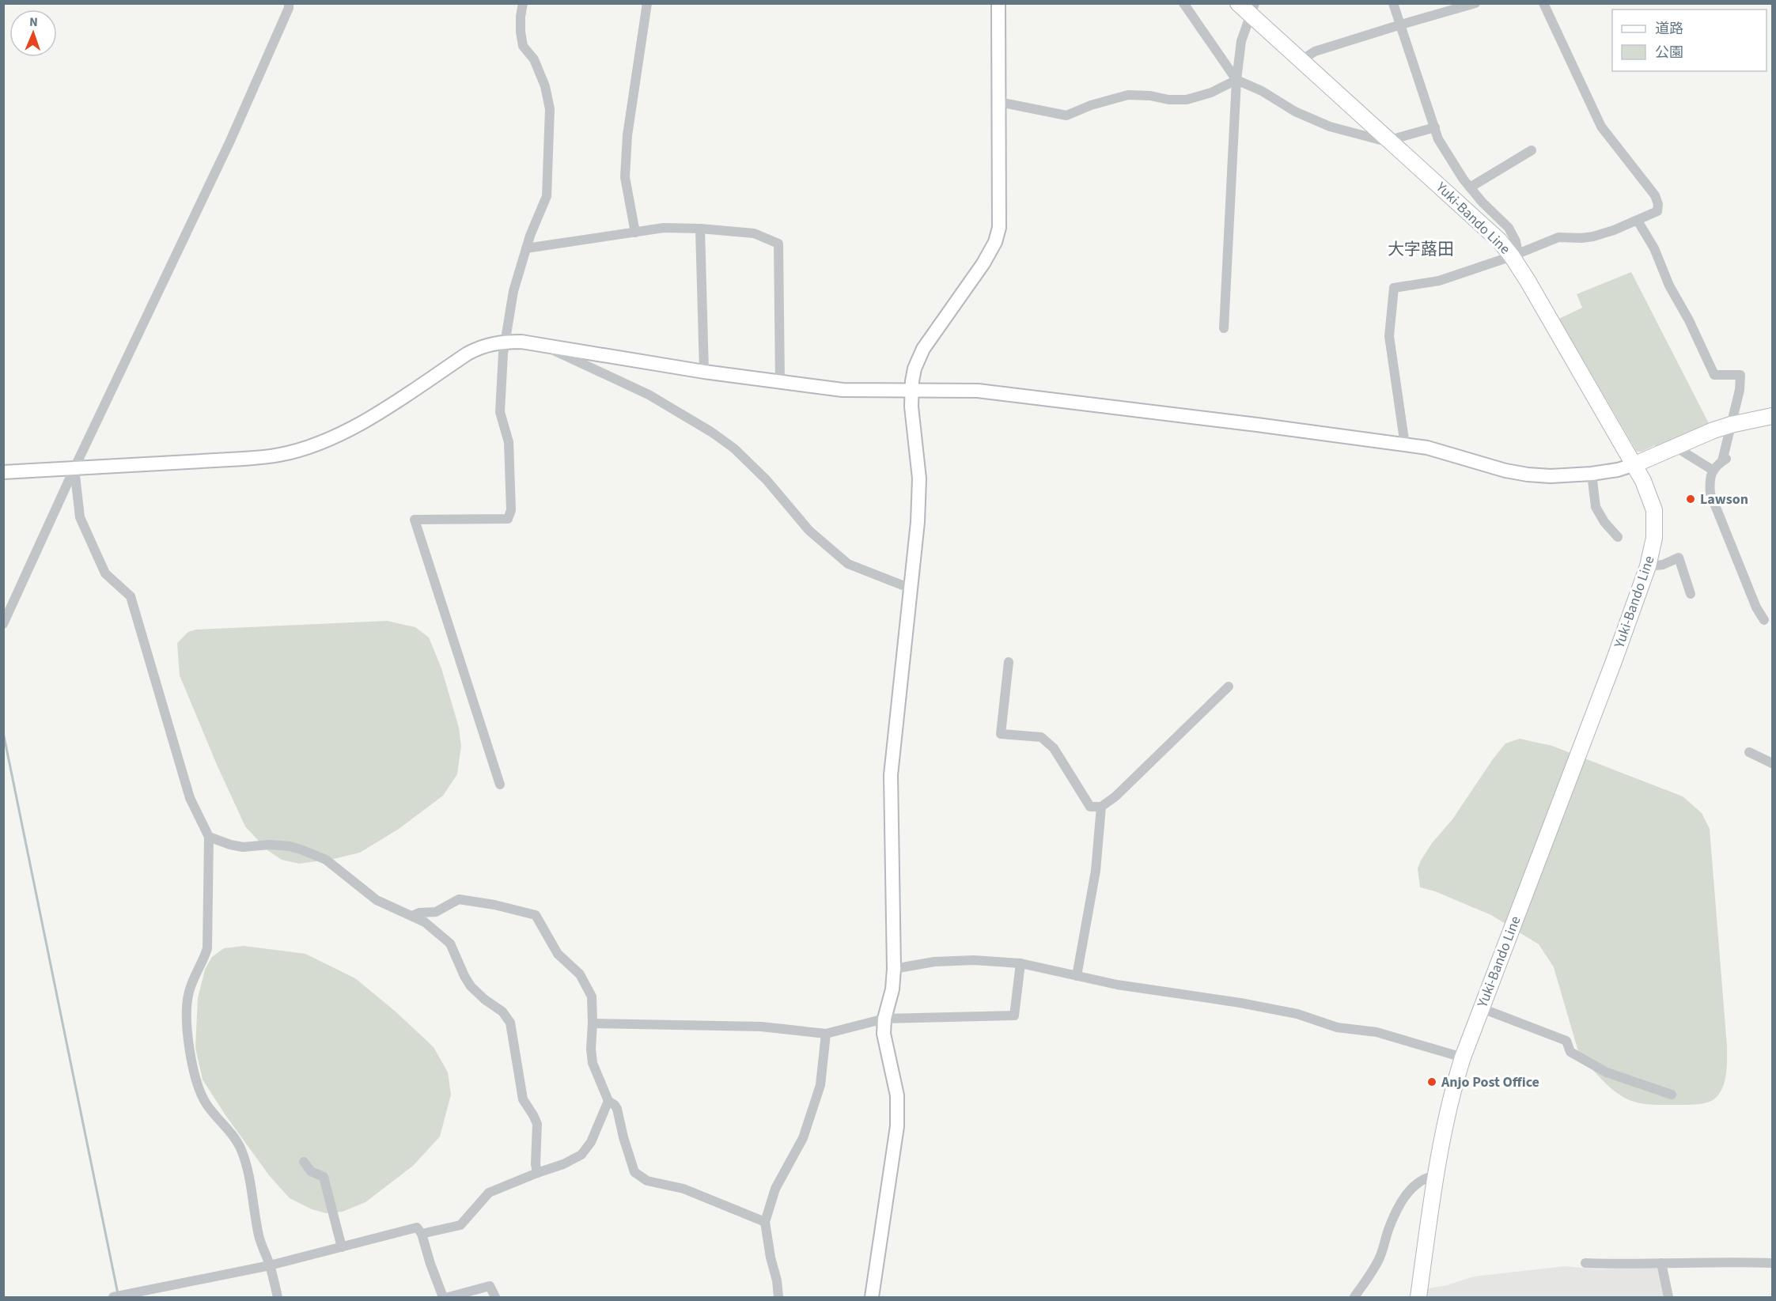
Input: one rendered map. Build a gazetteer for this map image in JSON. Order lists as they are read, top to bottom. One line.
{"streets":{"main road":["Yuki-Bando Line"]},"districts":["大字蕗田"],"places":["Lawson","Anjo Post Office"],"legend":["道路","公園"],"north":"top"}
